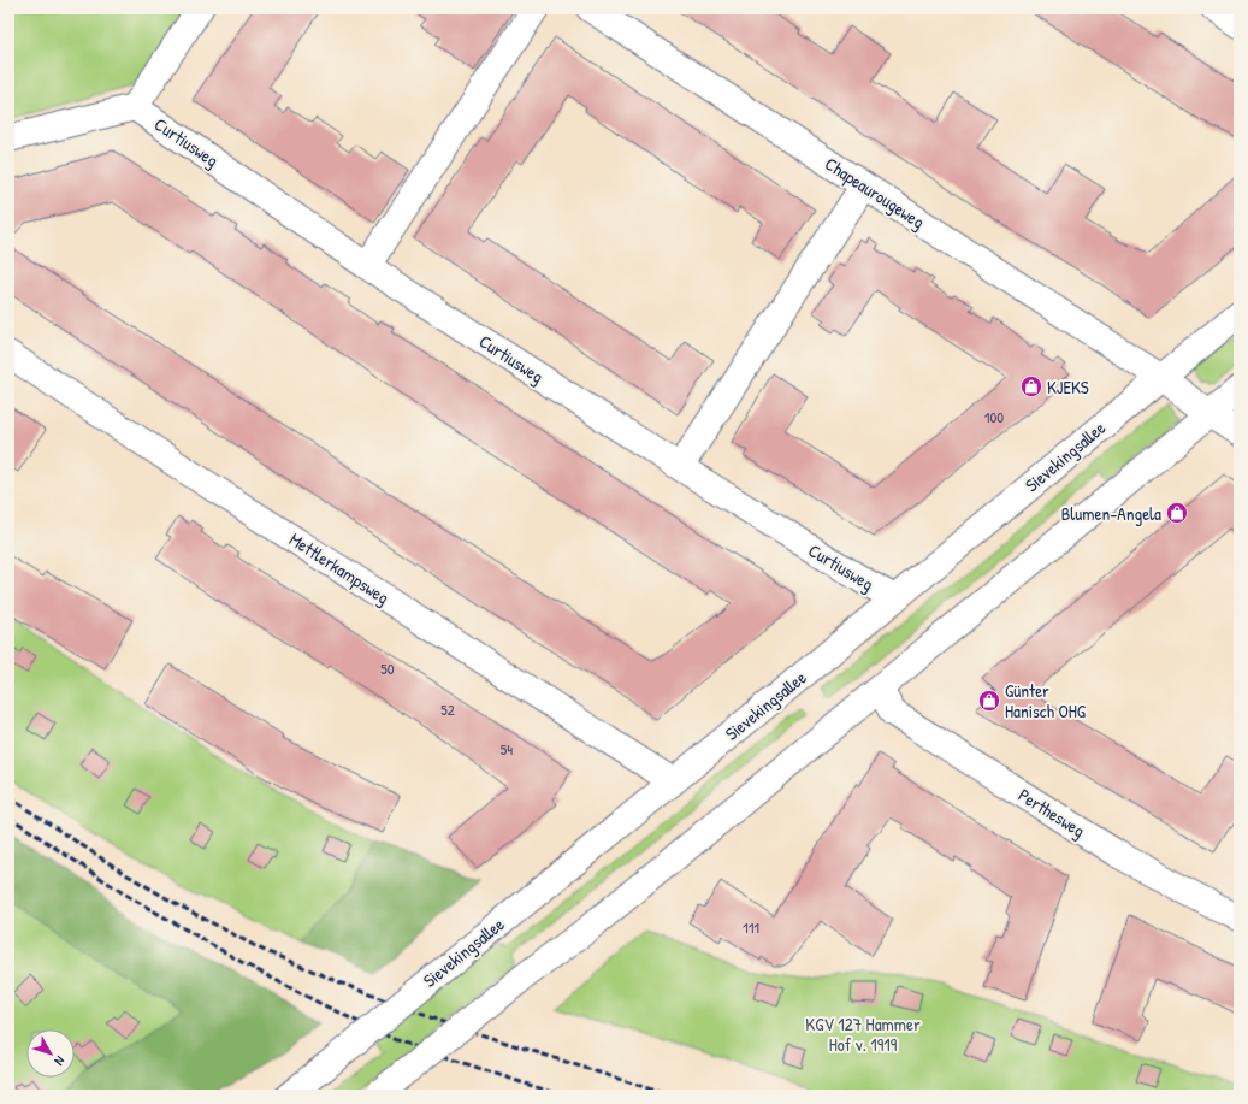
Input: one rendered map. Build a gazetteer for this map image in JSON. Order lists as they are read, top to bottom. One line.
{"streets":{"street":["Curtiusweg","Chapeaurougeweg","Sievekingsallee","Mettlerkampsweg","Perthesweg"]},"crossings":[["Curtiusweg","Sievekingsallee"],["Chapeaurougeweg","Sievekingsallee"],["Sievekingsallee","Mettlerkampsweg"]],"parks":["KGV 127 Hammer Hof v. 1919"],"places":{"shop":["KJEKS","Blumen-Angela","Günter Hanisch OHG"]},"house_numbers":["100","50","52","54","111"],"north":"bottom right"}
